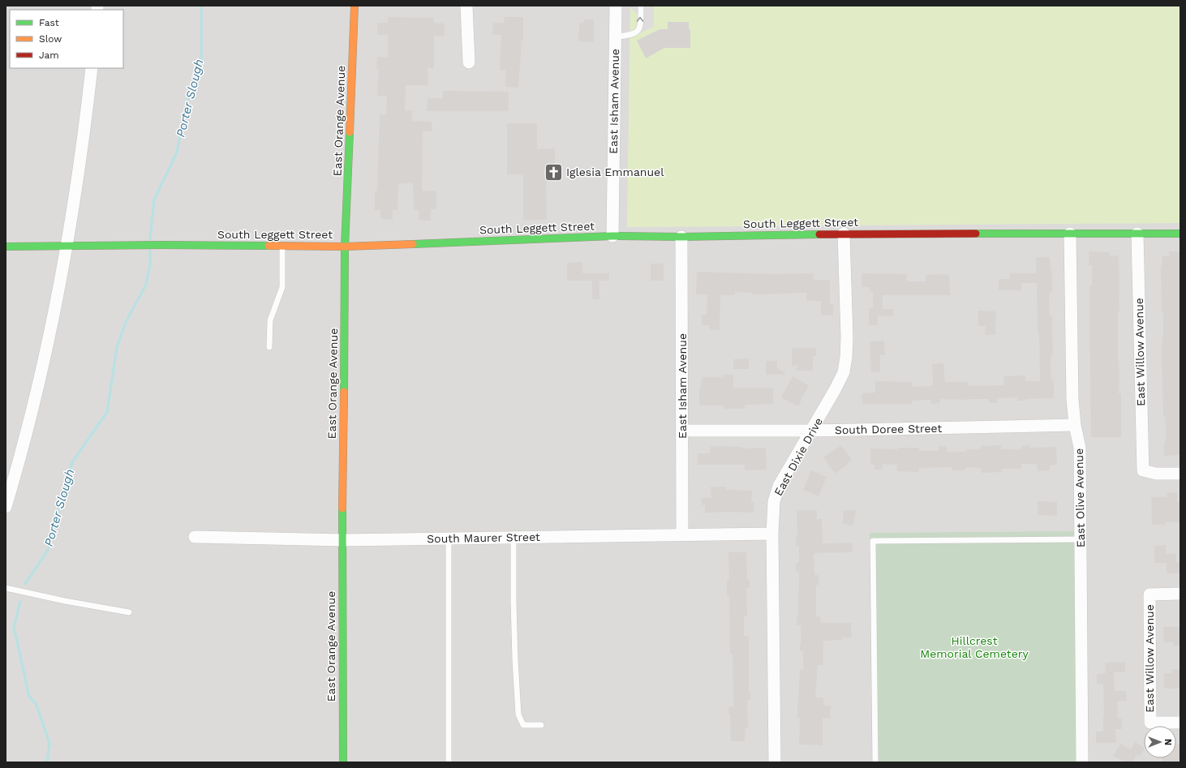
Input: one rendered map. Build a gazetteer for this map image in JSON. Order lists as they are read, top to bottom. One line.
{"streets":{"street":["East Isham Avenue","East Orange Avenue","South Leggett Street","East Willow Avenue","South Doree Street","East Dixie Drive","East Olive Avenue","South Maurer Street"]},"crossings":[["East Isham Avenue","South Leggett Street"],["East Isham Avenue","South Doree Street"],["East Isham Avenue","South Maurer Street"],["East Orange Avenue","South Leggett Street"],["East Orange Avenue","South Maurer Street"],["South Leggett Street","East Willow Avenue"],["South Leggett Street","East Dixie Drive"],["South Leggett Street","East Olive Avenue"],["South Doree Street","East Dixie Drive"],["South Doree Street","East Olive Avenue"],["East Dixie Drive","South Maurer Street"]],"water":["Porter Slough"],"parks":["Hillcrest Memorial Cemetery"],"places":{"church":["Iglesia Emmanuel"]},"legend":["Fast","Slow","Jam"],"north":"right"}
